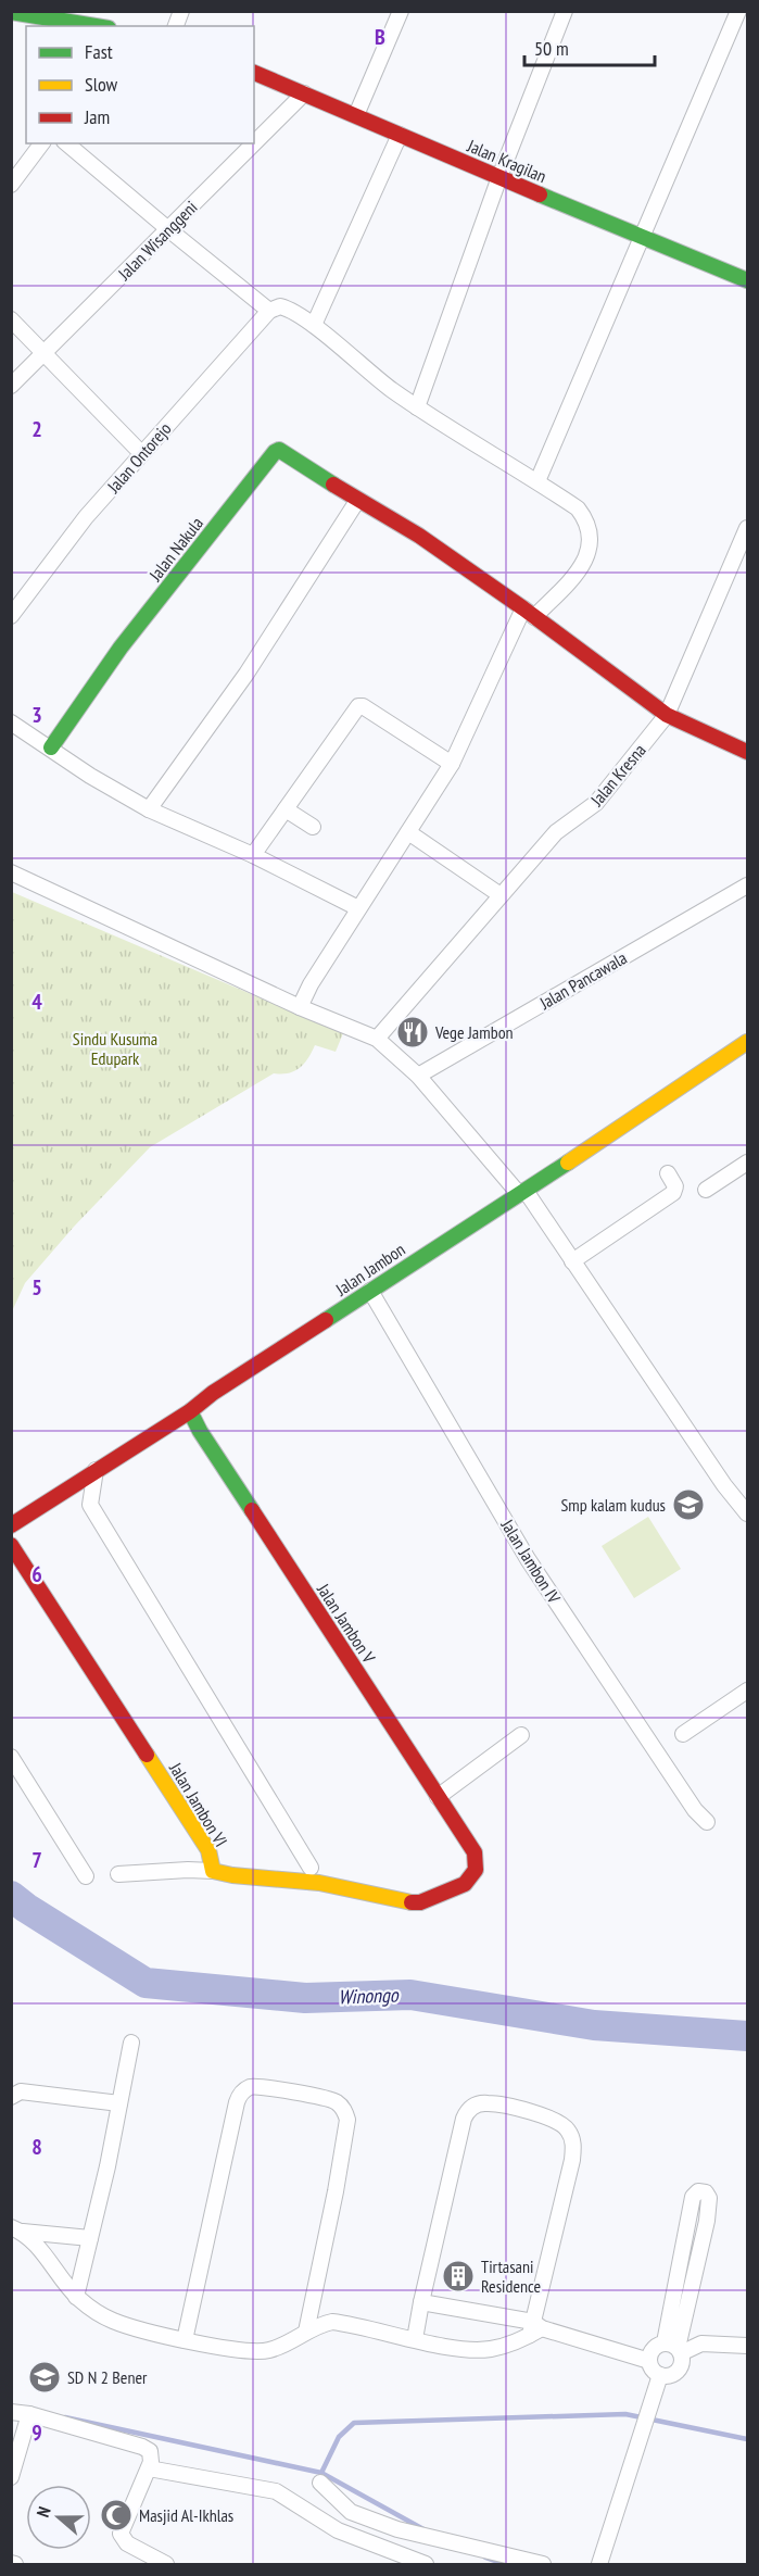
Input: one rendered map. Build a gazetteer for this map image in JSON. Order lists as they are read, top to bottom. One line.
{"streets":{"street":["Jalan Kragilan","Jalan Wisanggeni","Jalan Ontorejo","Jalan Nakula","Jalan Kresna","Jalan Pancawala","Jalan Jambon","Jalan Jambon IV","Jalan Jambon V","Jalan Jambon VI"]},"crossings":[["Jalan Kragilan","Jalan Wisanggeni"],["Jalan Jambon","Jalan Jambon IV"],["Jalan Jambon","Jalan Jambon V"],["Jalan Jambon V","Jalan Jambon VI"]],"water":["Winongo"],"parks":["Sindu Kusuma Edupark"],"places":{"restaurant":["Vege Jambon"],"school or university":["Smp kalam kudus","SD N 2 Bener"],"building":["Tirtasani Residence"],"mosque":["Masjid Al-Ikhlas"]},"legend":["Fast","Slow","Jam"],"scale_bar":"50 m","north":"left","grid":{"columns":["B"],"rows":["2","3","4","5","6","7","8","9"]}}
